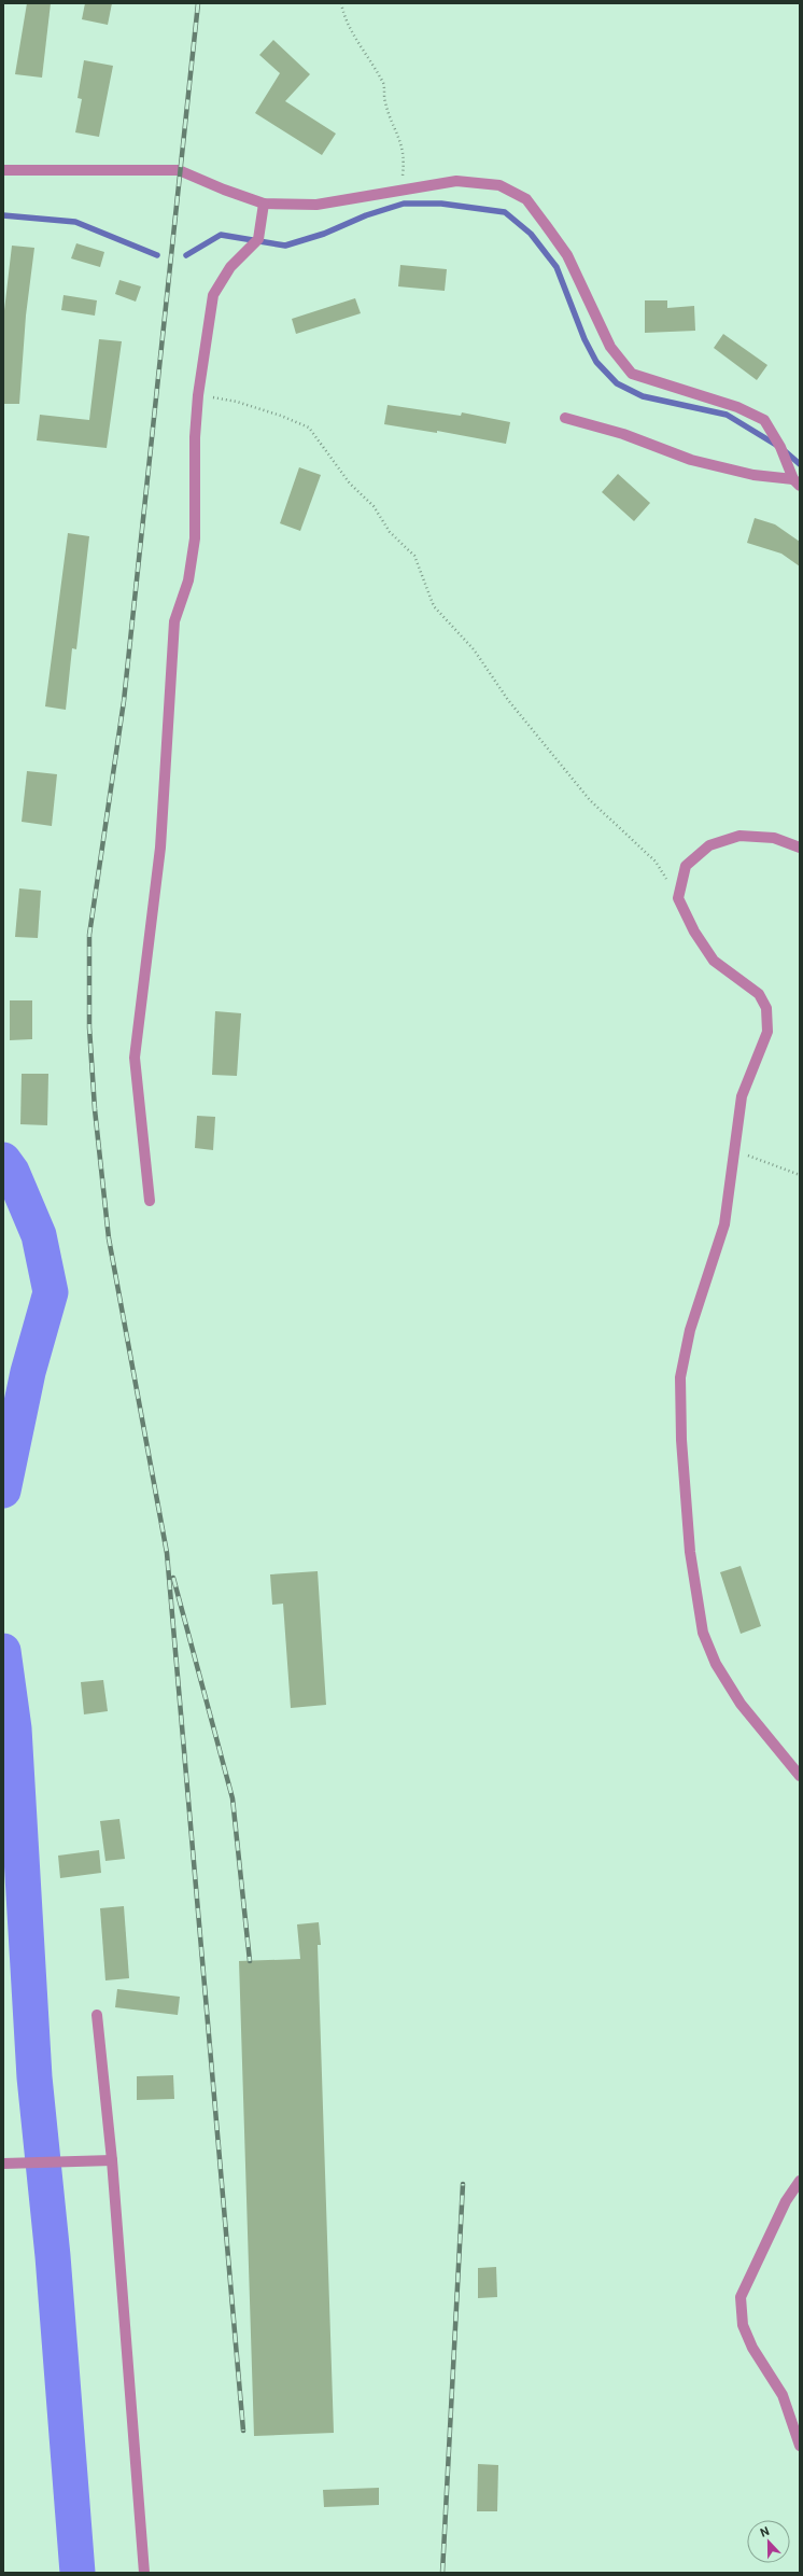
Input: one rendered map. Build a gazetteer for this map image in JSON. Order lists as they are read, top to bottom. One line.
{"north":"top"}
